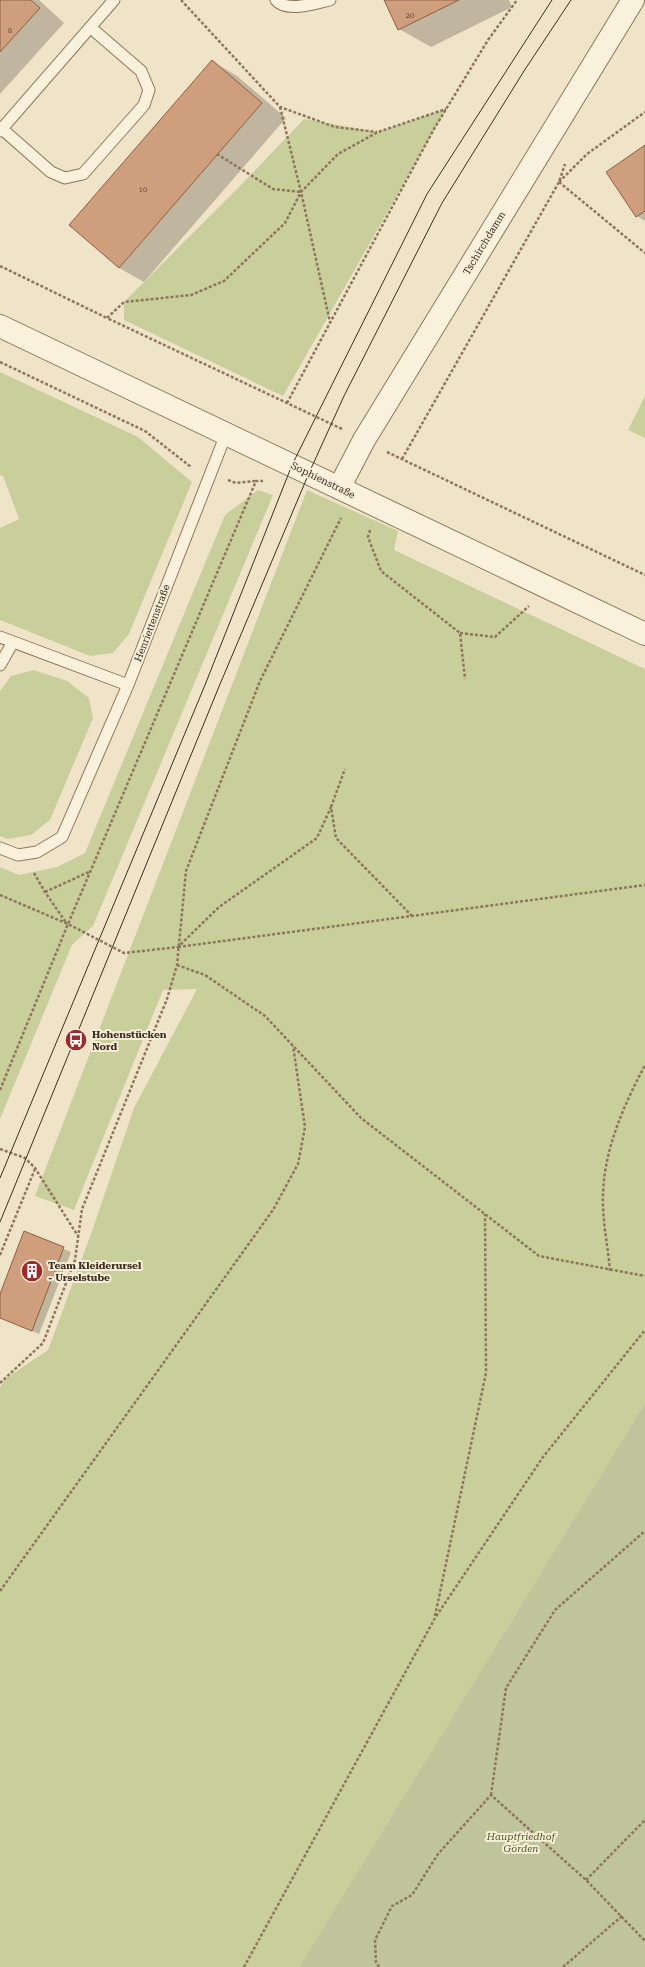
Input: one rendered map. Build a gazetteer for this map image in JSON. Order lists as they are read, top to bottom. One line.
{"streets":{"street":["Tschirchdamm","Sophienstraße"],"lane":["Henriettenstraße"]},"crossings":[["Tschirchdamm","Sophienstraße"],["Sophienstraße","Henriettenstraße"]],"parks":["Hauptfriedhof Görden"],"places":{"bus stop":["Hohenstücken Nord"],"building":["Team Kleiderursel - Urselstube"]},"house_numbers":["20","8","10"]}
